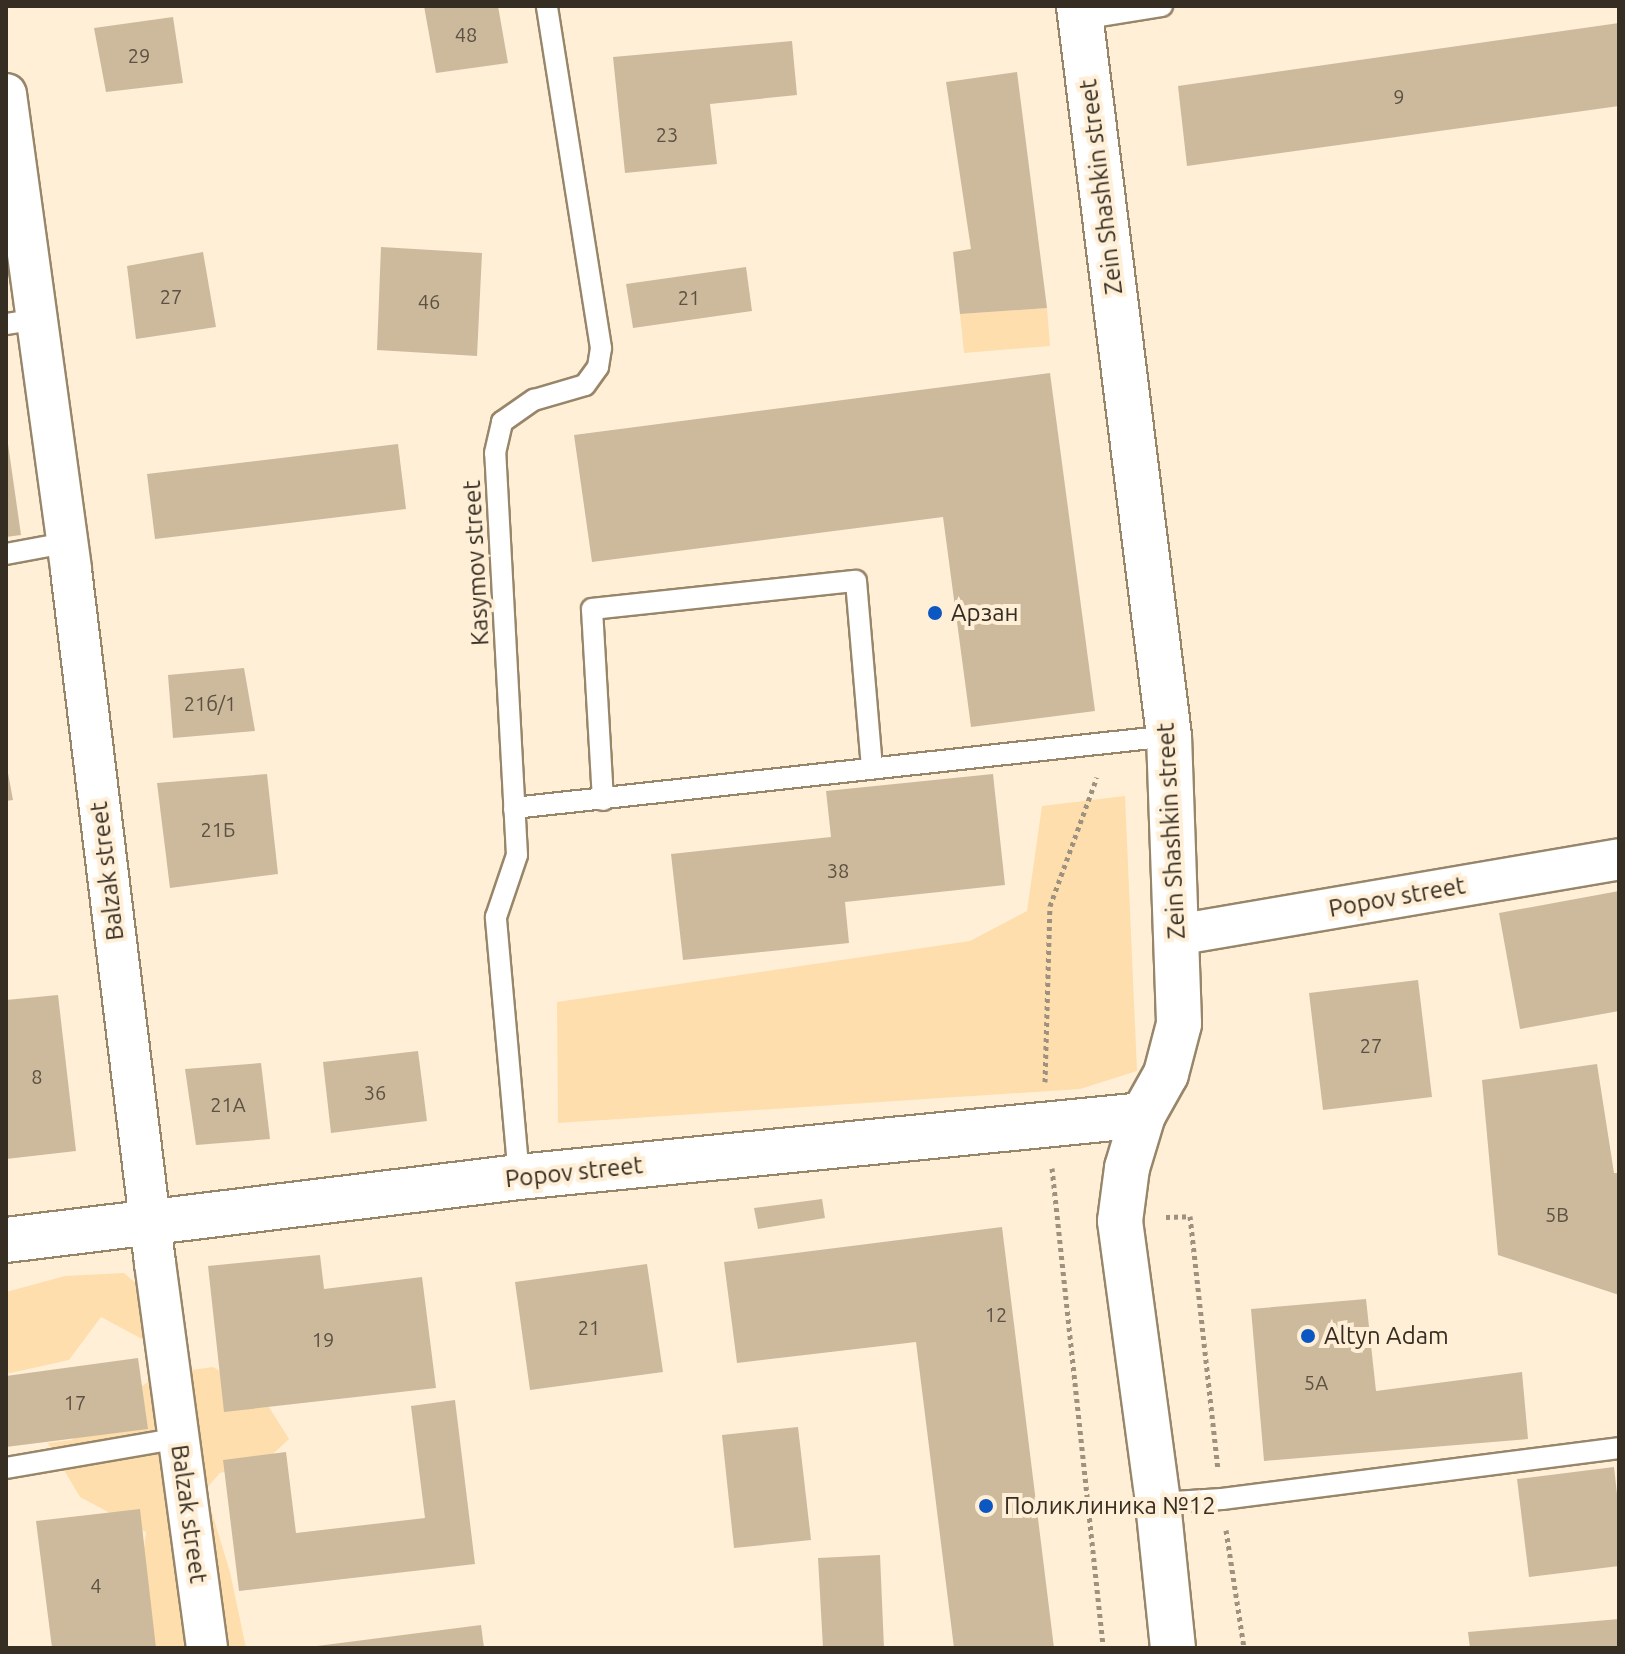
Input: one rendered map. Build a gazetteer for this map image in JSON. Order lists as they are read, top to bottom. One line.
{"streets":{"street":["Zein Shashkin street","Balzak street","Popov street"],"lane":["Kasymov street"]},"crossings":[["Zein Shashkin street","Popov street"],["Kasymov street","Popov street"],["Balzak street","Popov street"]],"places":["Арзан","Altyn Adam","Поликлиника №12"],"house_numbers":["48","29","9","23","27","21","46","21б/1","21Б","38","27","8","36","21А","5В","12","21","19","5А","17","4"]}
